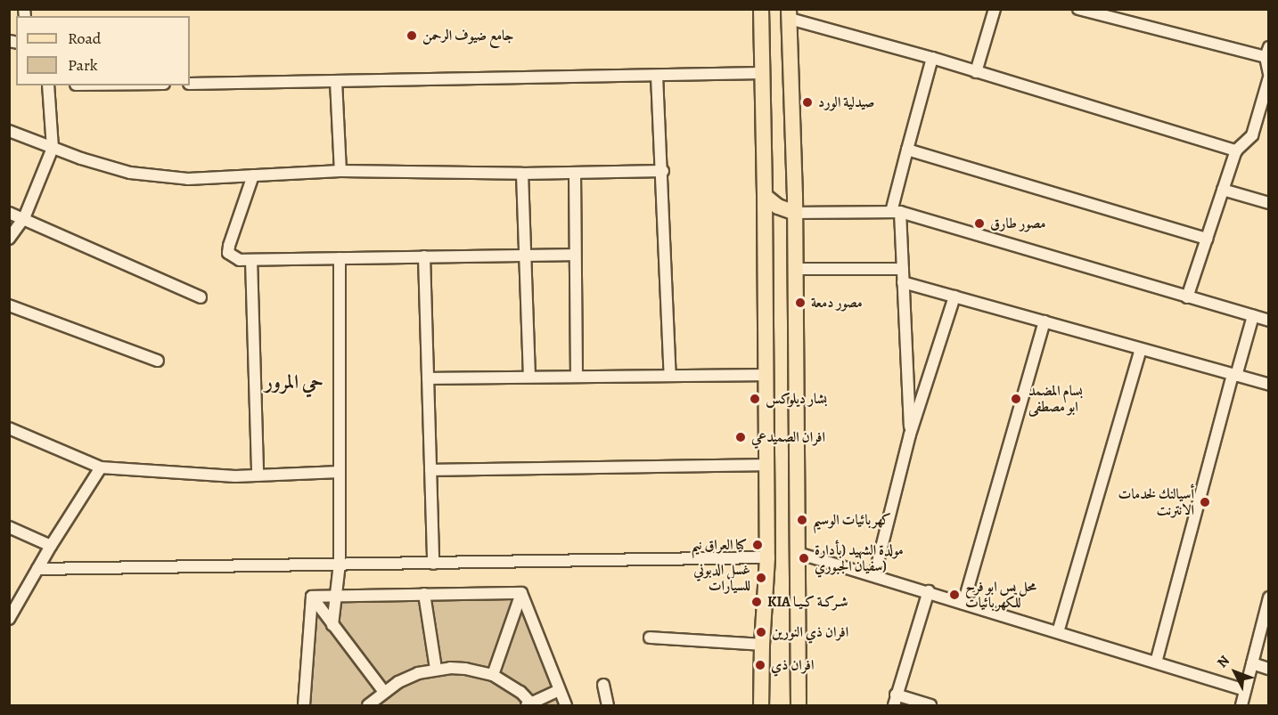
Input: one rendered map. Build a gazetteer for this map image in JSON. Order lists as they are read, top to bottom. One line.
{"districts":["حي المرور"],"places":["جامع ضيوف الرحمن","صيدلية الورد","مصور طارق","مصور دمعة","بشار ديلوكس","بسام المضمد ابو مصطفى","افران الصميدعي","أسيالنك لخدمات الانترنت","كهربائيات الوسيم","کیا العراق نیم","مولدة الشهيد (بأدارة سفيان الجبوري)","غسل الدبوني للسيارات","محل يس ابو فرح للكهربائيات","KIA شـركـة كـيـا","افران ذي النورين","افران ذي"],"legend":["Road","Park"],"north":"top left"}
